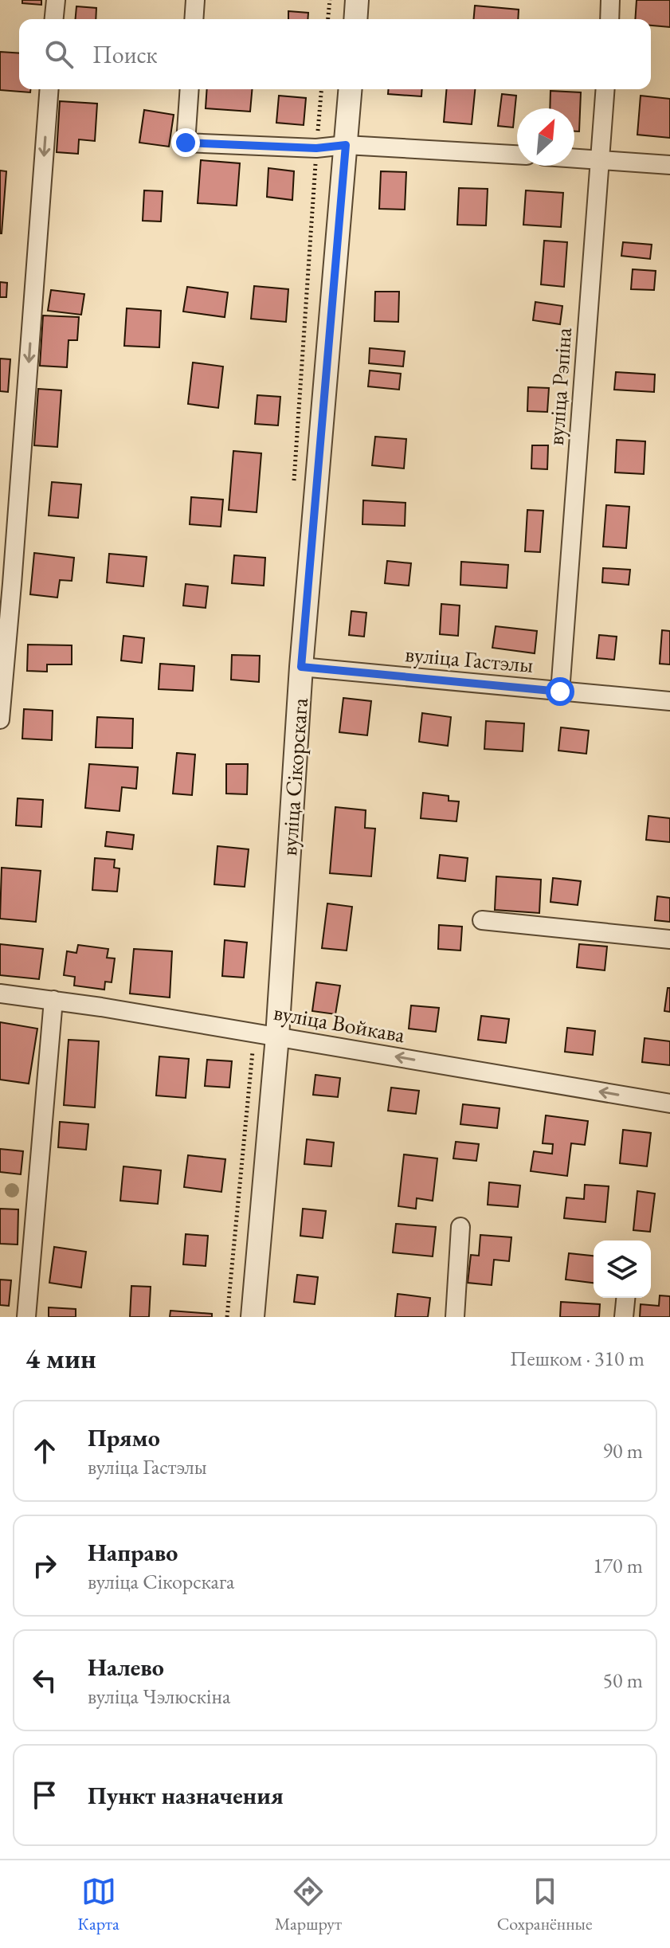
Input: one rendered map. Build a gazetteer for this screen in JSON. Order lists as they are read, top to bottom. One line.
{"streets":{"street":["вуліца Рэпіна","вуліца Гастэлы","вуліца Сікорскага","вуліца Войкава"]},"crossings":[["вуліца Рэпіна","вуліца Гастэлы"],["вуліца Гастэлы","вуліца Сікорскага"],["вуліца Сікорскага","вуліца Войкава"]],"north":"top right","page":{"search":"Поиск","heading":["4 мин","Пешком · 310 m"],"list":[["Прямо","вуліца Гастэлы","90 m"],["Направо","вуліца Сікорскага","170 m"],["Налево","вуліца Чэлюскіна","50 m"],"Пункт назначения"],"nav":["Карта","Маршрут","Сохранённые"]}}
